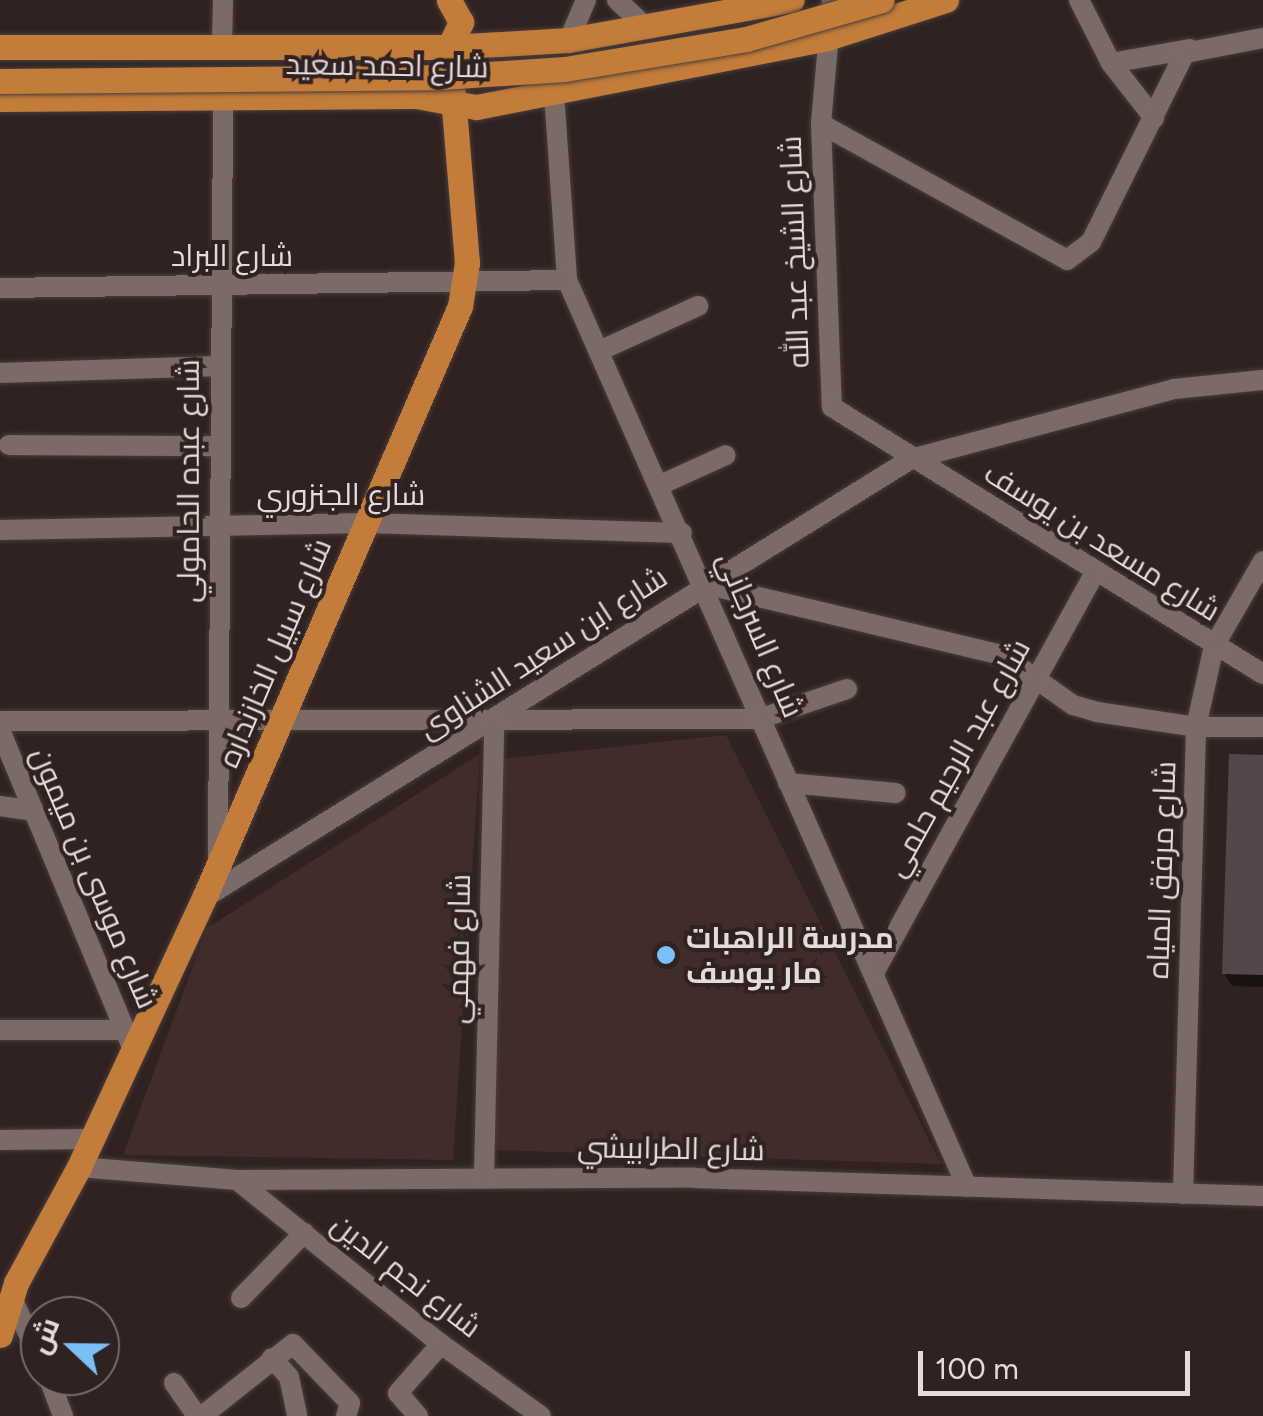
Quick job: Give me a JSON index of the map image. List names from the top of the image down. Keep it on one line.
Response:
{"streets":{"main road":["شارع احمد سعيد","شارع سبيل الخازنداره"],"street":["شارع الشيخ عبد الله","شارع البراد","شارع عبده الحامولي","شارع الجنزوري","شارع مسعد بن يوسف","شارع السرجاني","شارع ابن سعيد الشناوى","شارع عبد الرحيم حلمي","شارع مرفق المياه","شارع موسى بن ميمون","شارع فهمي","شارع الطرابيشي","شارع نجم الدين"]},"crossings":[["شارع احمد سعيد","شارع الشيخ عبد الله"],["شارع احمد سعيد","شارع عبده الحامولي"],["شارع احمد سعيد","شارع السرجاني"],["شارع احمد سعيد","شارع سبيل الخازنداره"],["شارع الشيخ عبد الله","شارع مسعد بن يوسف"],["شارع الشيخ عبد الله","شارع ابن سعيد الشناوى"],["شارع البراد","شارع عبده الحامولي"],["شارع البراد","شارع السرجاني"],["شارع البراد","شارع سبيل الخازنداره"],["شارع عبده الحامولي","شارع الجنزوري"],["شارع عبده الحامولي","شارع سبيل الخازنداره"],["شارع الجنزوري","شارع السرجاني"],["شارع الجنزوري","شارع سبيل الخازنداره"],["شارع مسعد بن يوسف","شارع ابن سعيد الشناوى"],["شارع مسعد بن يوسف","شارع عبد الرحيم حلمي"],["شارع مسعد بن يوسف","شارع مرفق المياه"],["شارع السرجاني","شارع ابن سعيد الشناوى"],["شارع السرجاني","شارع عبد الرحيم حلمي"],["شارع السرجاني","شارع الطرابيشي"],["شارع سبيل الخازنداره","شارع ابن سعيد الشناوى"],["شارع سبيل الخازنداره","شارع موسى بن ميمون"],["شارع سبيل الخازنداره","شارع الطرابيشي"],["شارع ابن سعيد الشناوى","شارع فهمي"],["شارع مرفق المياه","شارع الطرابيشي"],["شارع فهمي","شارع الطرابيشي"],["شارع الطرابيشي","شارع نجم الدين"]],"places":["مدرسة الراهبات مار يوسف"],"scale_bar":"100 m","north":"left"}
